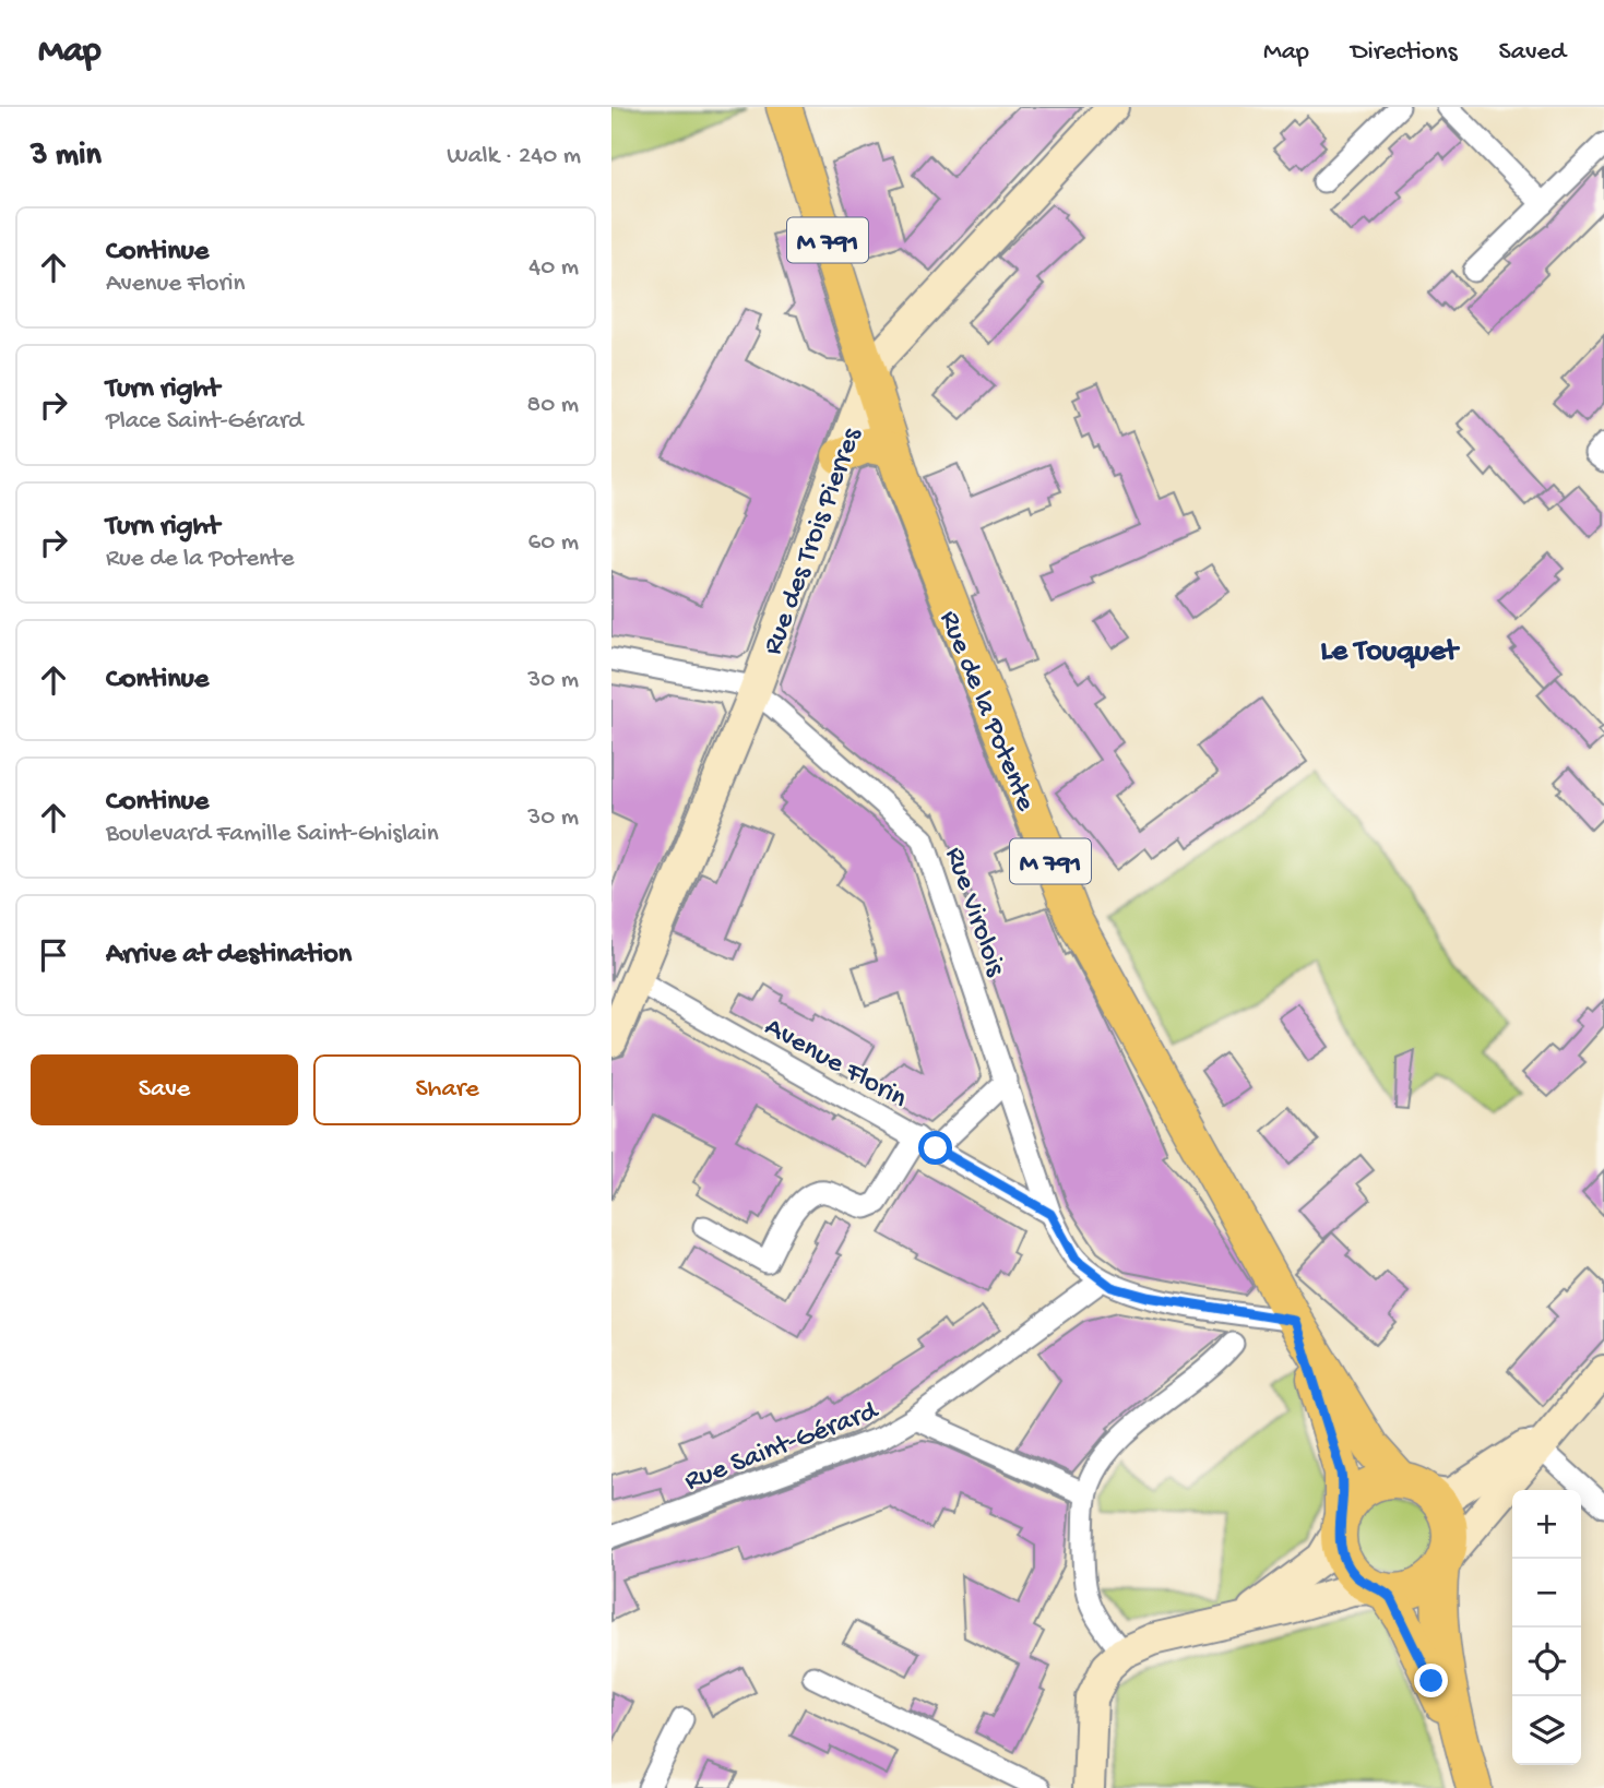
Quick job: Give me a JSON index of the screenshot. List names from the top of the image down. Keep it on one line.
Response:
{"streets":{"main road":["M 791","Rue de la Potente"],"street":["Rue des Trois Pierres","Rue Virolois","Avenue Florin","Rue Saint-Gérard"]},"crossings":[["Rue des Trois Pierres","Rue de la Potente"],["Rue des Trois Pierres","Rue Virolois"],["Rue des Trois Pierres","Avenue Florin"],["Rue Virolois","Avenue Florin"],["Rue Virolois","Rue Saint-Gérard"]],"districts":["Le Touquet"],"page":{"header":"Map","nav":["Map","Directions","Saved"],"heading":["3 min","Walk · 240 m"],"list":[["Continue","Avenue Florin","40 m"],["Turn right","Place Saint-Gérard","80 m"],["Turn right","Rue de la Potente","60 m"],["Continue","30 m"],["Continue","Boulevard Famille Saint-Ghislain","30 m"],"Arrive at destination"],"buttons":["Save","Share"],"map_buttons":["+","−"]}}
